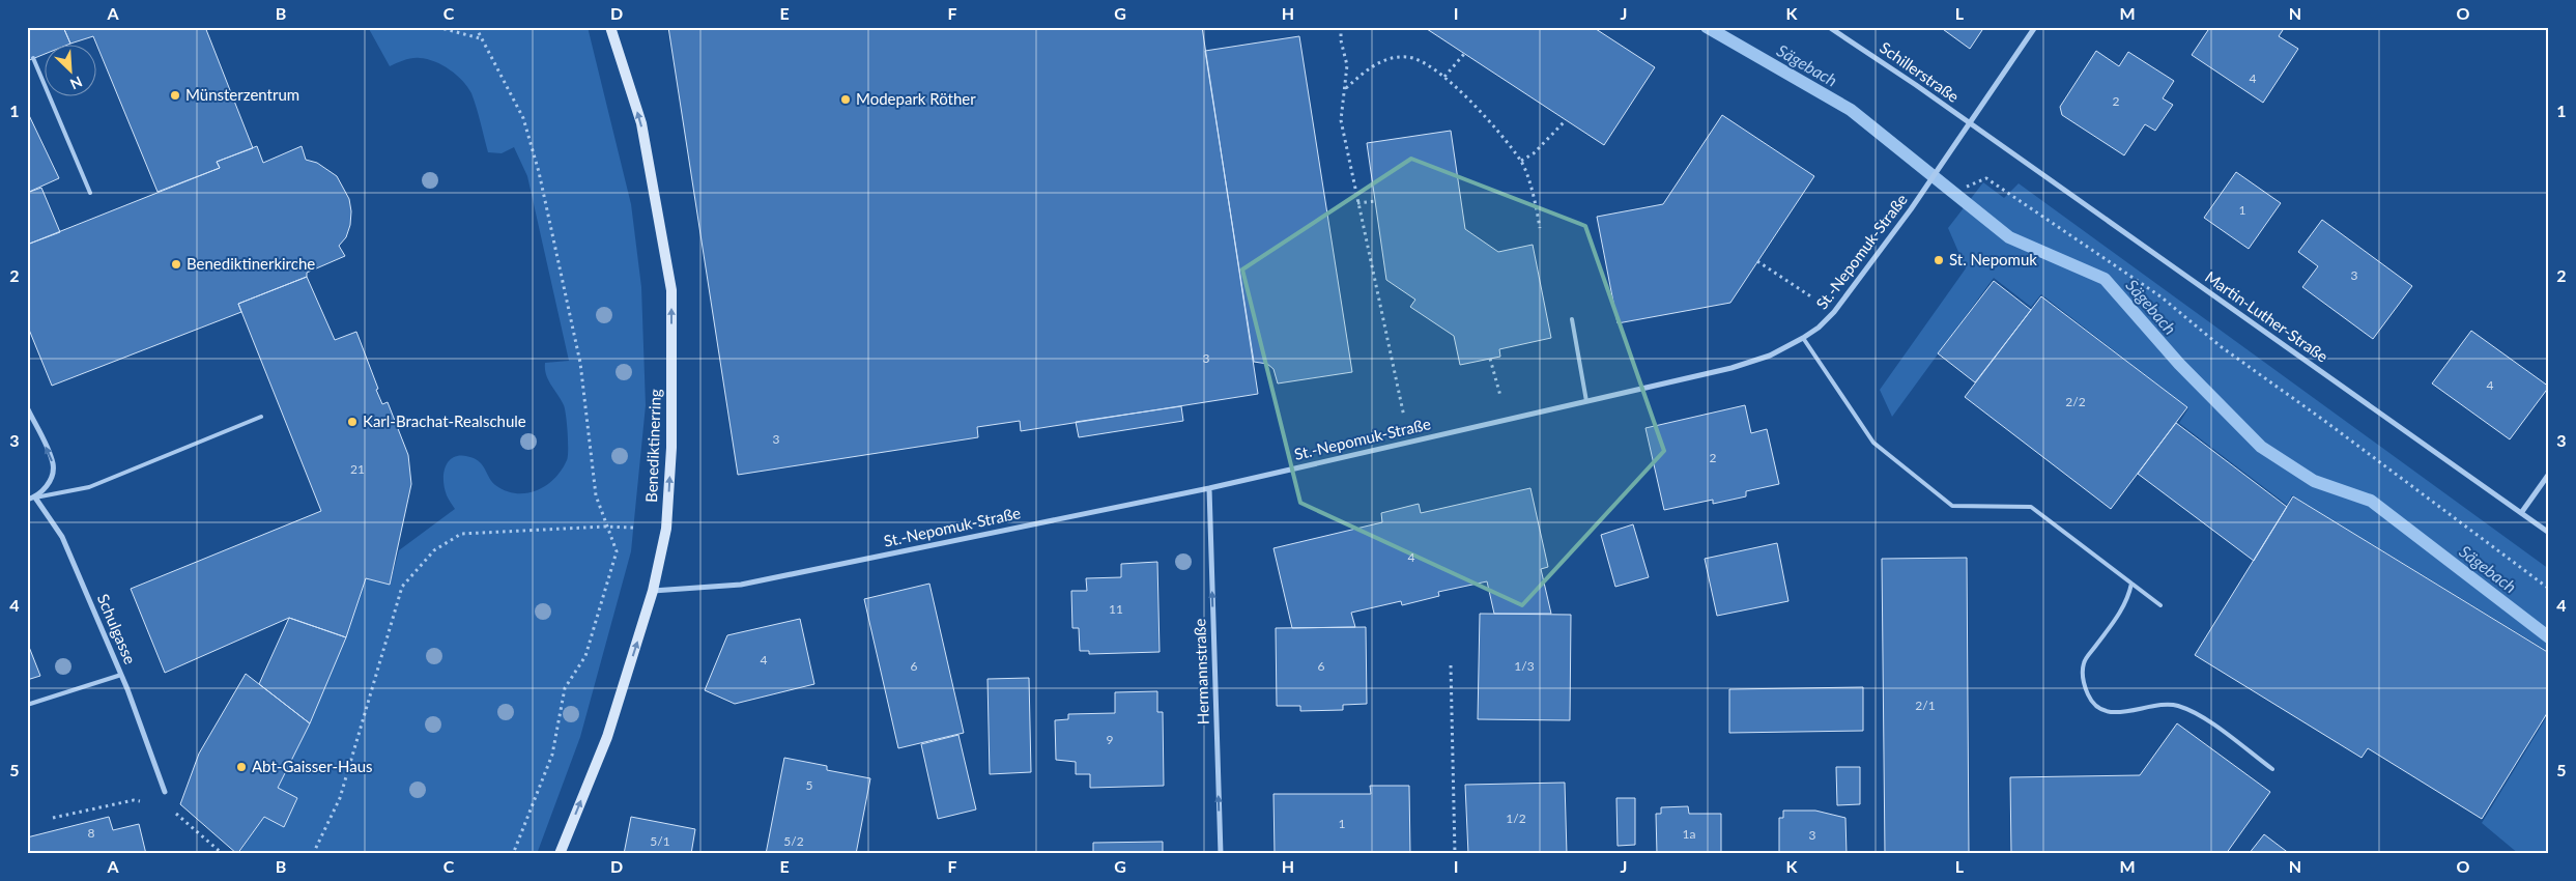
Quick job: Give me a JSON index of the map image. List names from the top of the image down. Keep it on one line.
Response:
{"streets":{"main road":["Benediktinerring"],"street":["Schillerstraße","St.-Nepomuk-Straße","Martin-Luther-Straße","Schulgasse","Hermannstraße"]},"crossings":[["Schillerstraße","St.-Nepomuk-Straße"],["Schillerstraße","Martin-Luther-Straße"],["St.-Nepomuk-Straße","Martin-Luther-Straße"],["St.-Nepomuk-Straße","Benediktinerring"],["St.-Nepomuk-Straße","Hermannstraße"]],"one_way":["Benediktinerring","Hermannstraße"],"water":["Sägebach"],"places":["Münsterzentrum","Modepark Röther","St. Nepomuk","Benediktinerkirche","Karl-Brachat-Realschule","Abt-Gaisser-Haus"],"house_numbers":["4","2","1","3","3","4","2/2","3","2","21","4","11","4","6","6","1/3","2/1","9","5","1/2","1","8","1a","3","5/1","5/2"],"north":"bottom right","grid":{"columns":["A","B","C","D","E","F","G","H","I","J","K","L","M","N","O"],"rows":["1","2","3","4","5"]}}
